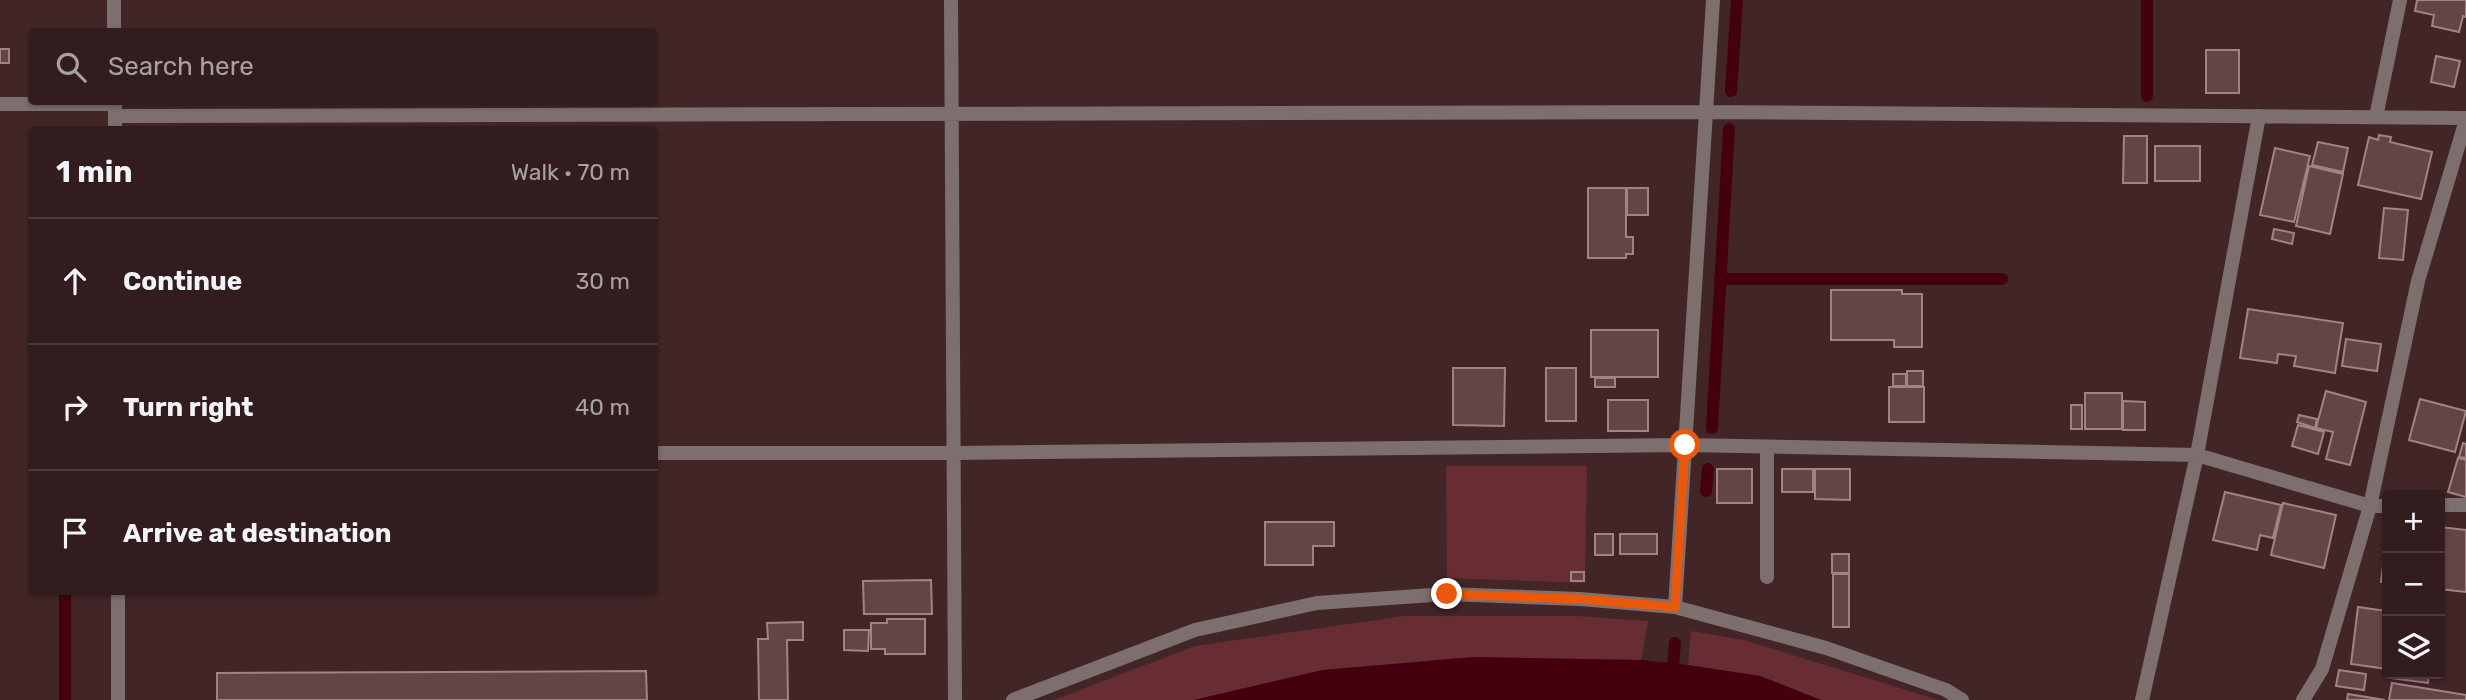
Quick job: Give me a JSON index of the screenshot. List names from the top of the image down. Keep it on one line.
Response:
{"page":{"search":"Search here","heading":["1 min","Walk · 70 m"],"list":[["Continue","30 m"],["Turn right","40 m"],"Arrive at destination"],"map_buttons":["+","−"]}}
